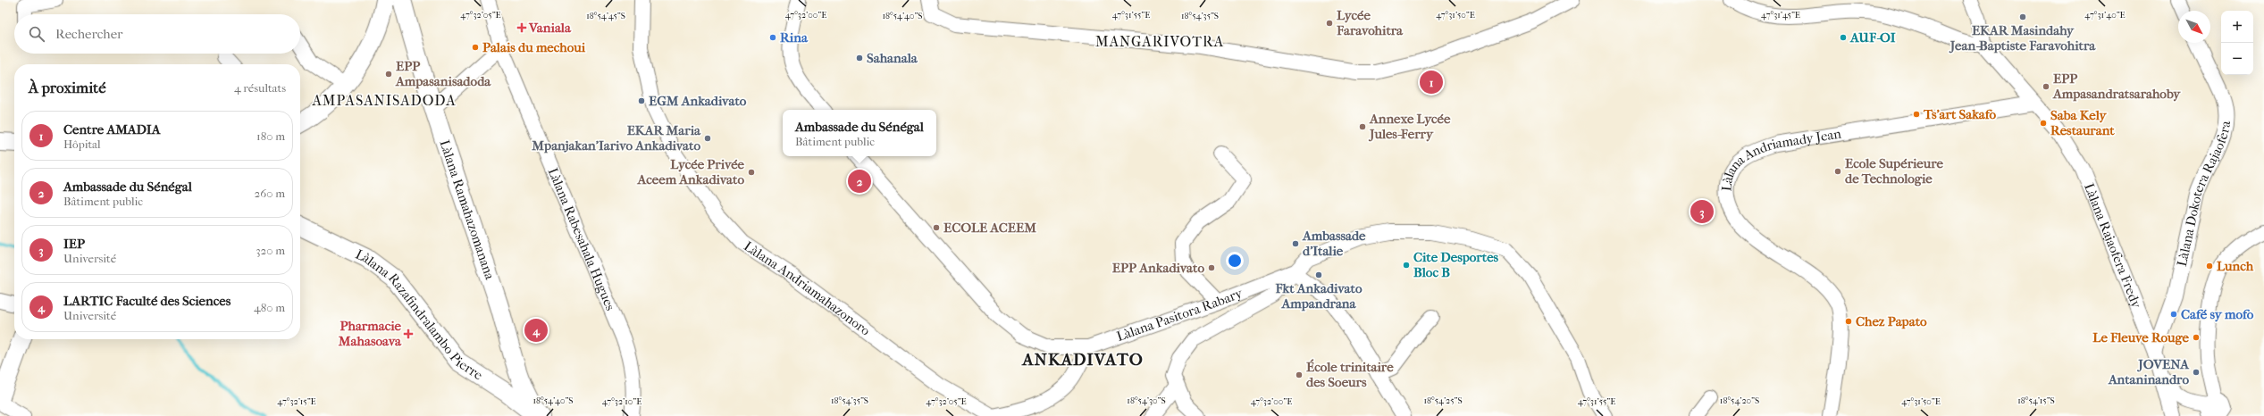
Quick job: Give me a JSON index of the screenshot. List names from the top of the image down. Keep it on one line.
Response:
{"streets":{"main road":["Làlana Ramahazomanana","Làlana Razafindralambo Pierre"],"street":["Làlana Andriamady Jean","Làlana Dokotera Rajaofera","Làlana Rabesahala Hugues","Làlana Rajaofera Fredy","Làlana Andriamahazonoro","Làlana Pasitora Rabary"]},"crossings":[["Làlana Andriamady Jean","Làlana Rajaofera Fredy"],["Làlana Dokotera Rajaofera","Làlana Rajaofera Fredy"],["Làlana Andriamahazonoro","Làlana Pasitora Rabary"]],"districts":["MANGARIVOTRA","AMPASANISADODA","ANKADIVATO"],"places":{"other":["EKAR Masindahy Jean-Baptiste Faravohitra","Lycée Faravohitra","Rina","AUF-OI","Palais du mechoui","Sahanala","EPP Ampasanisadoda","EPP Ampasandratsarahoby","EGM Ankadivato","Ts'art Sakafo","Saba Kely Restaurant","Annexe Lycée Jules-Ferry","EKAR Maria Mpanjakan'Iarivo Ankadivato","Ecole Supérieure de Technologie","Lycée Privée Aceem Ankadivato","ECOLE ACEEM","Ambassade d'Italie","Cite Desportes Bloc B","Lunch","EPP Ankadivato","Fkt Ankadivato Ampandrana","Café sy mofo","Chez Papato","Le Fleuve Rouge","JOVENA Antaninandro","École trinitaire des Soeurs"],"health":["Vaniala","Pharmacie Mahasoava"]},"north":"bottom right","page":{"map_buttons":["+","−"],"search":"Rechercher","heading":["À proximité","4 résultats"],"pins":["1","2","3","4"],"popup":["Ambassade du Sénégal","Bâtiment public"],"list":[{"mark":"1","name":"Centre AMADIA","note":"Hôpital","value":"180 m"},{"mark":"2","name":"Ambassade du Sénégal","note":"Bâtiment public","value":"260 m"},{"mark":"3","name":"IEP","note":"Université","value":"320 m"},{"mark":"4","name":"LARTIC Faculté des Sciences","note":"Université","value":"480 m"}]},"coordinates":["47°32'05\"E","47°32'00\"E","47°31'55\"E","47°31'50\"E","47°31'45\"E","47°31'40\"E","18°54'45\"S","18°54'40\"S","18°54'35\"S","18°54'30\"S","18°54'25\"S","18°54'20\"S","18°54'15\"S","47°32'15\"E","47°32'10\"E"]}
